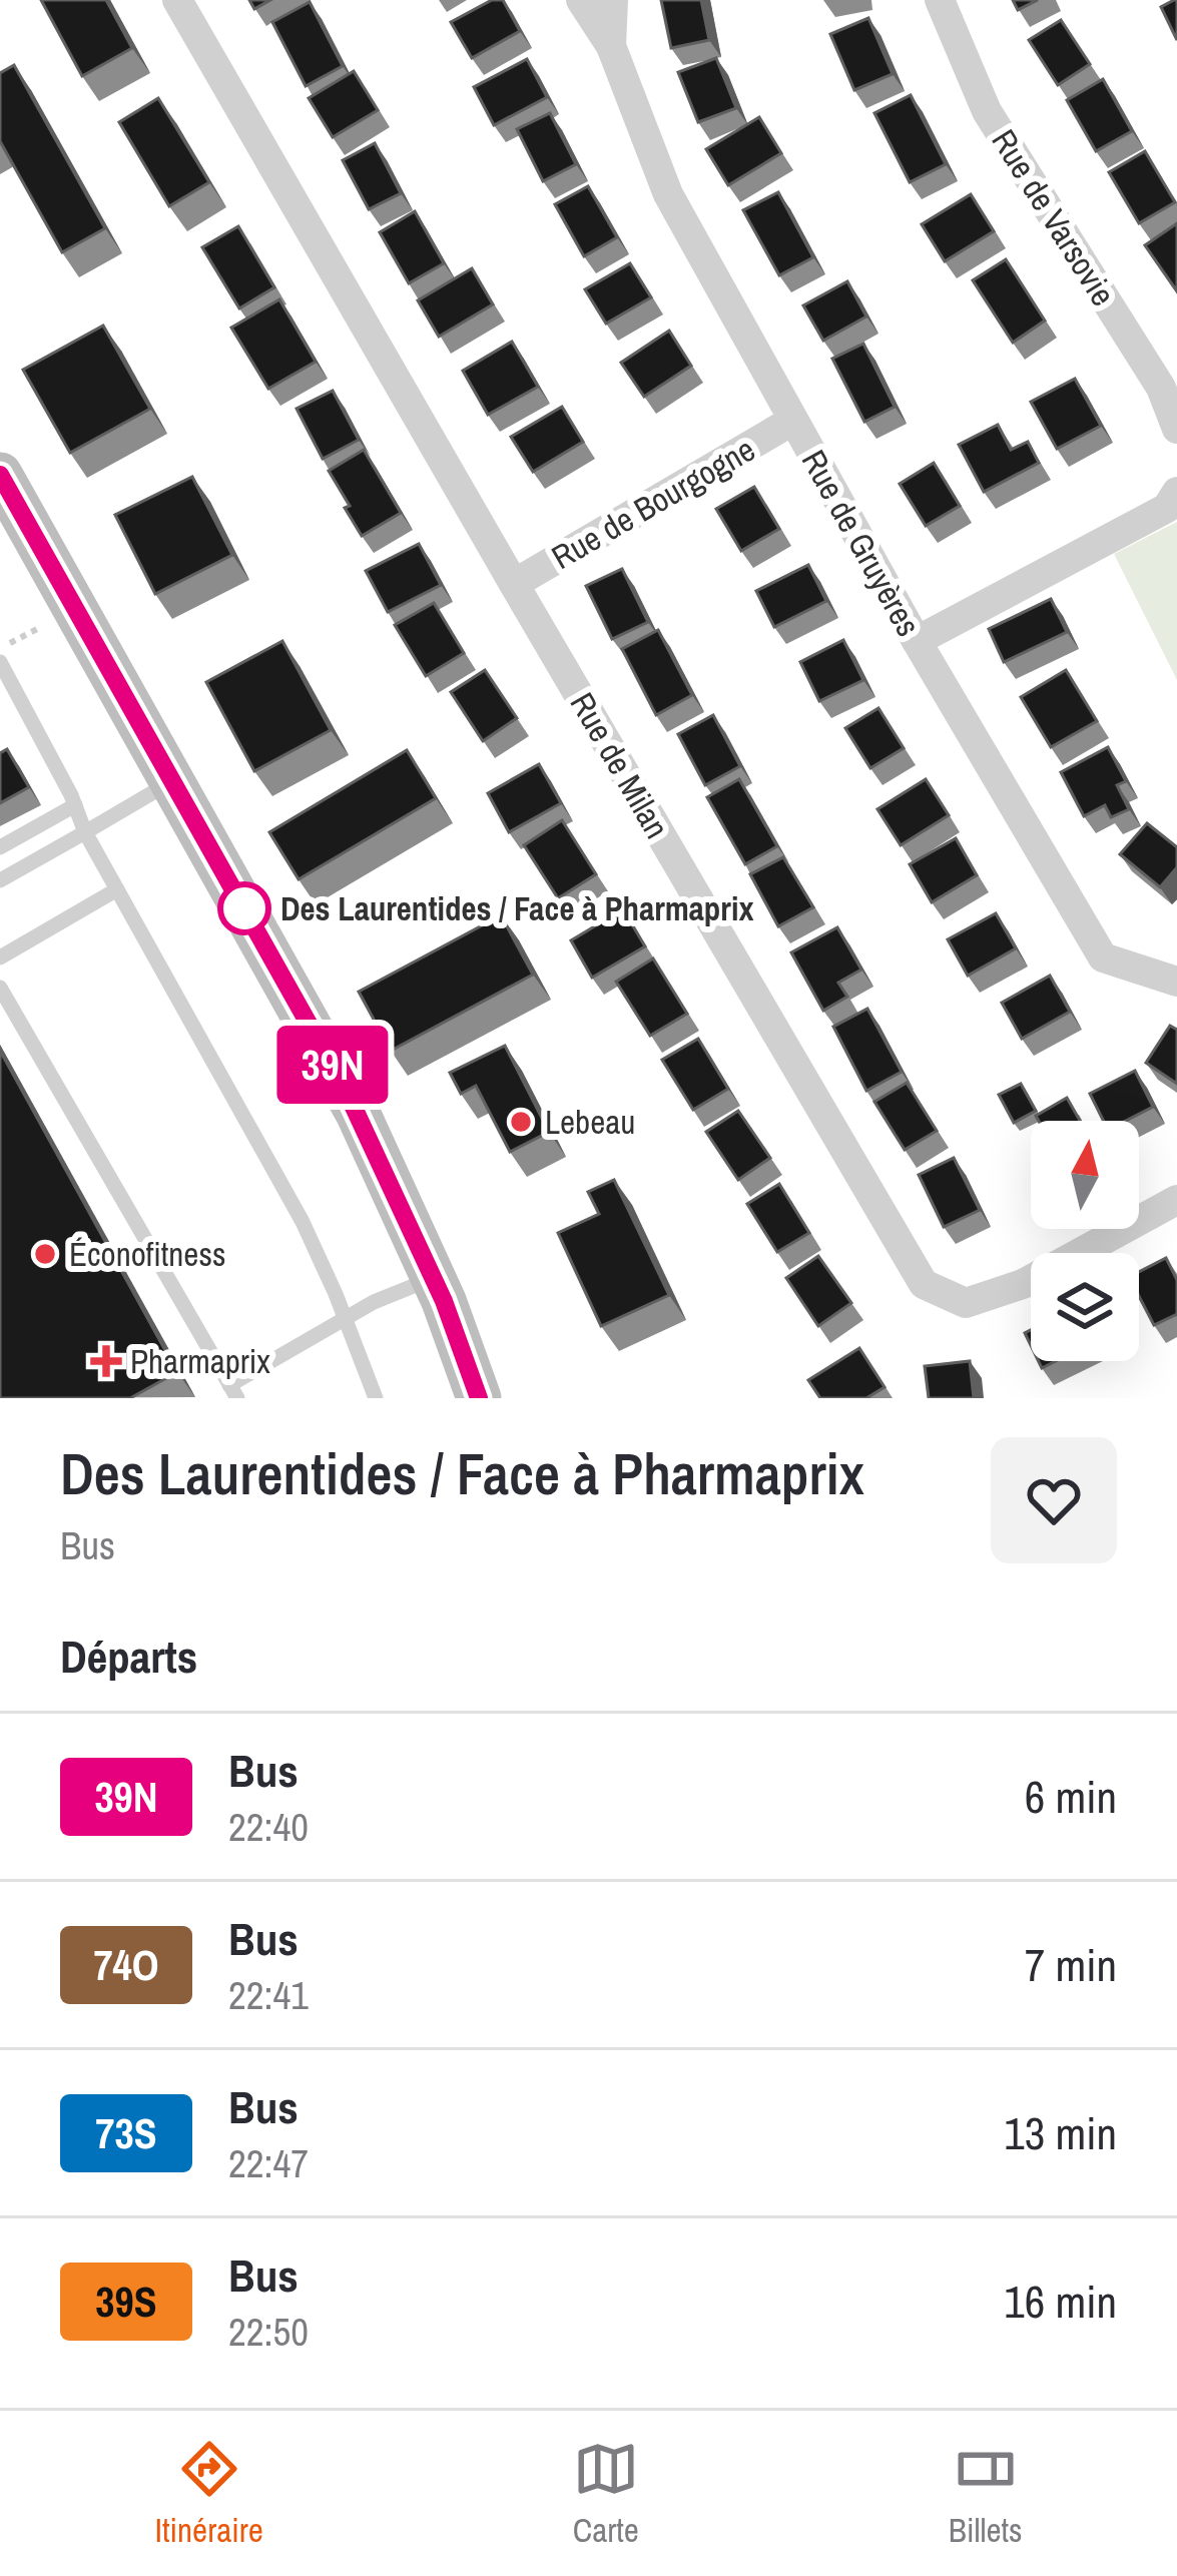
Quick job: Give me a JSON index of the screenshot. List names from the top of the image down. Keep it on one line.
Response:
{"streets":{"street":["Rue de Varsovie","Rue de Bourgogne","Rue de Gruyères","Rue de Milan"]},"crossings":[["Rue de Bourgogne","Rue de Gruyères"],["Rue de Bourgogne","Rue de Milan"]],"places":{"other":["Des Laurentides / Face à Pharmaprix","Lebeau","Éconofitness"],"health":["Pharmaprix"]},"lines":["bus line 39N"],"north":"top","page":{"on_map":"39N","heading":[["Des Laurentides / Face à Pharmaprix","Bus"],"Départs"],"list":[{"mark":"39N","name":"Bus","note":"22:40","value":"6 min"},{"mark":"74O","name":"Bus","note":"22:41","value":"7 min"},{"mark":"73S","name":"Bus","note":"22:47","value":"13 min"},{"mark":"39S","name":"Bus","note":"22:50","value":"16 min"}],"tabs":["Itinéraire","Carte","Billets"]}}
